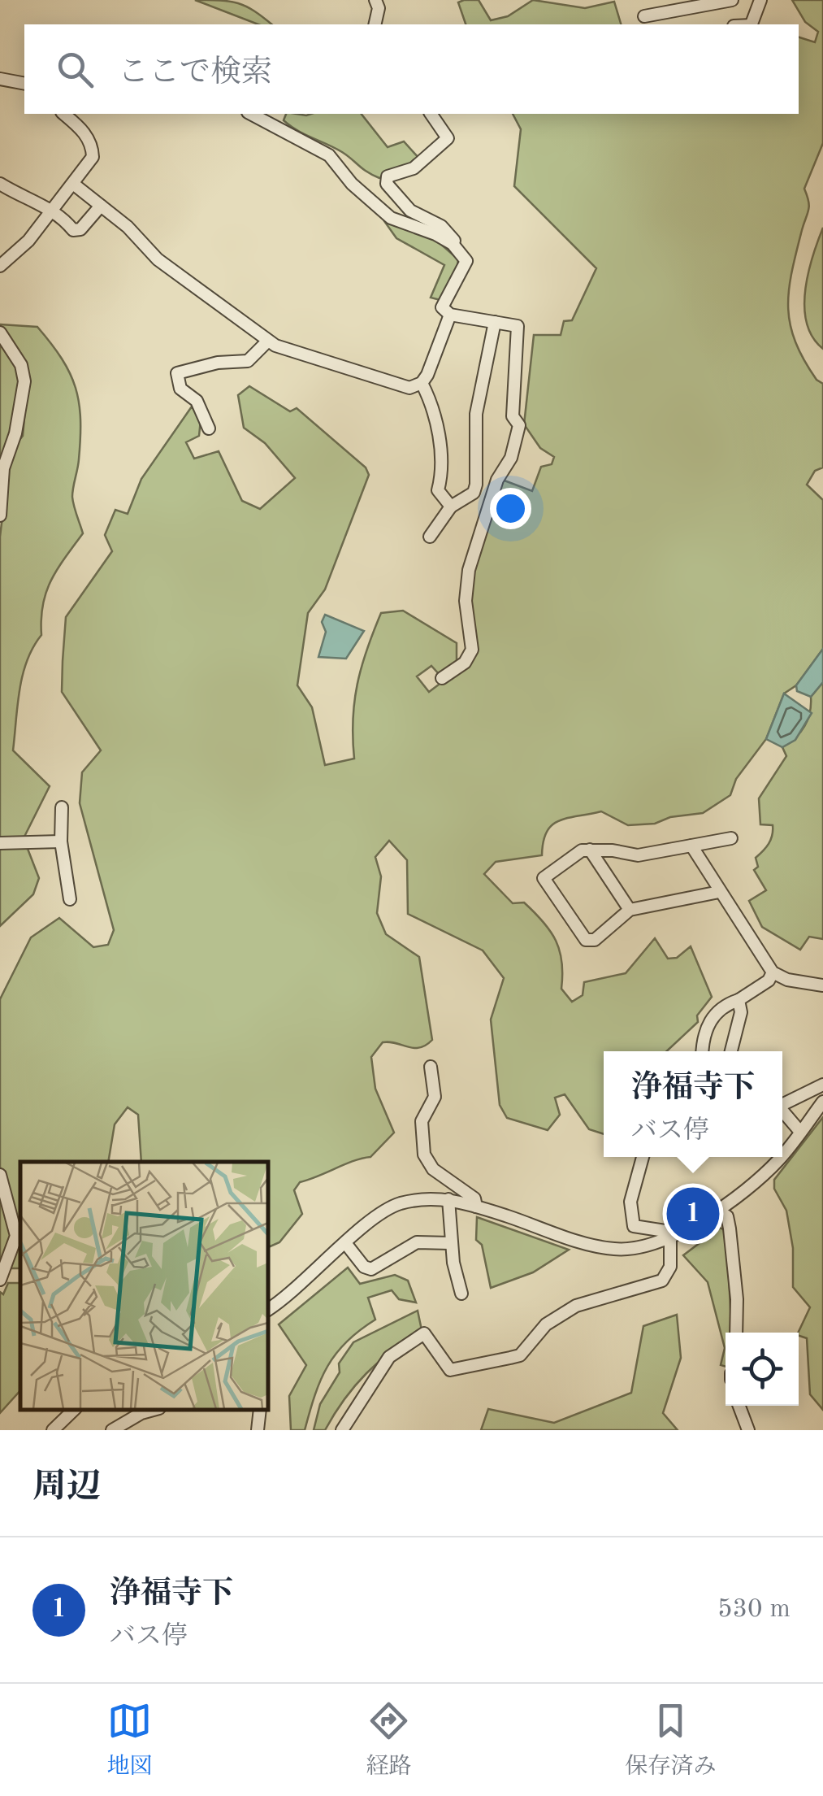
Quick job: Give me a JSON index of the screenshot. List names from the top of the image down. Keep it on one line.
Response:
{"page":{"search":"ここで検索","popup":["浄福寺下","バス停"],"pins":"1","heading":"周辺","list":[{"mark":"1","name":"浄福寺下","note":"バス停","value":"530 m"}],"nav":["地図","経路","保存済み"]}}
